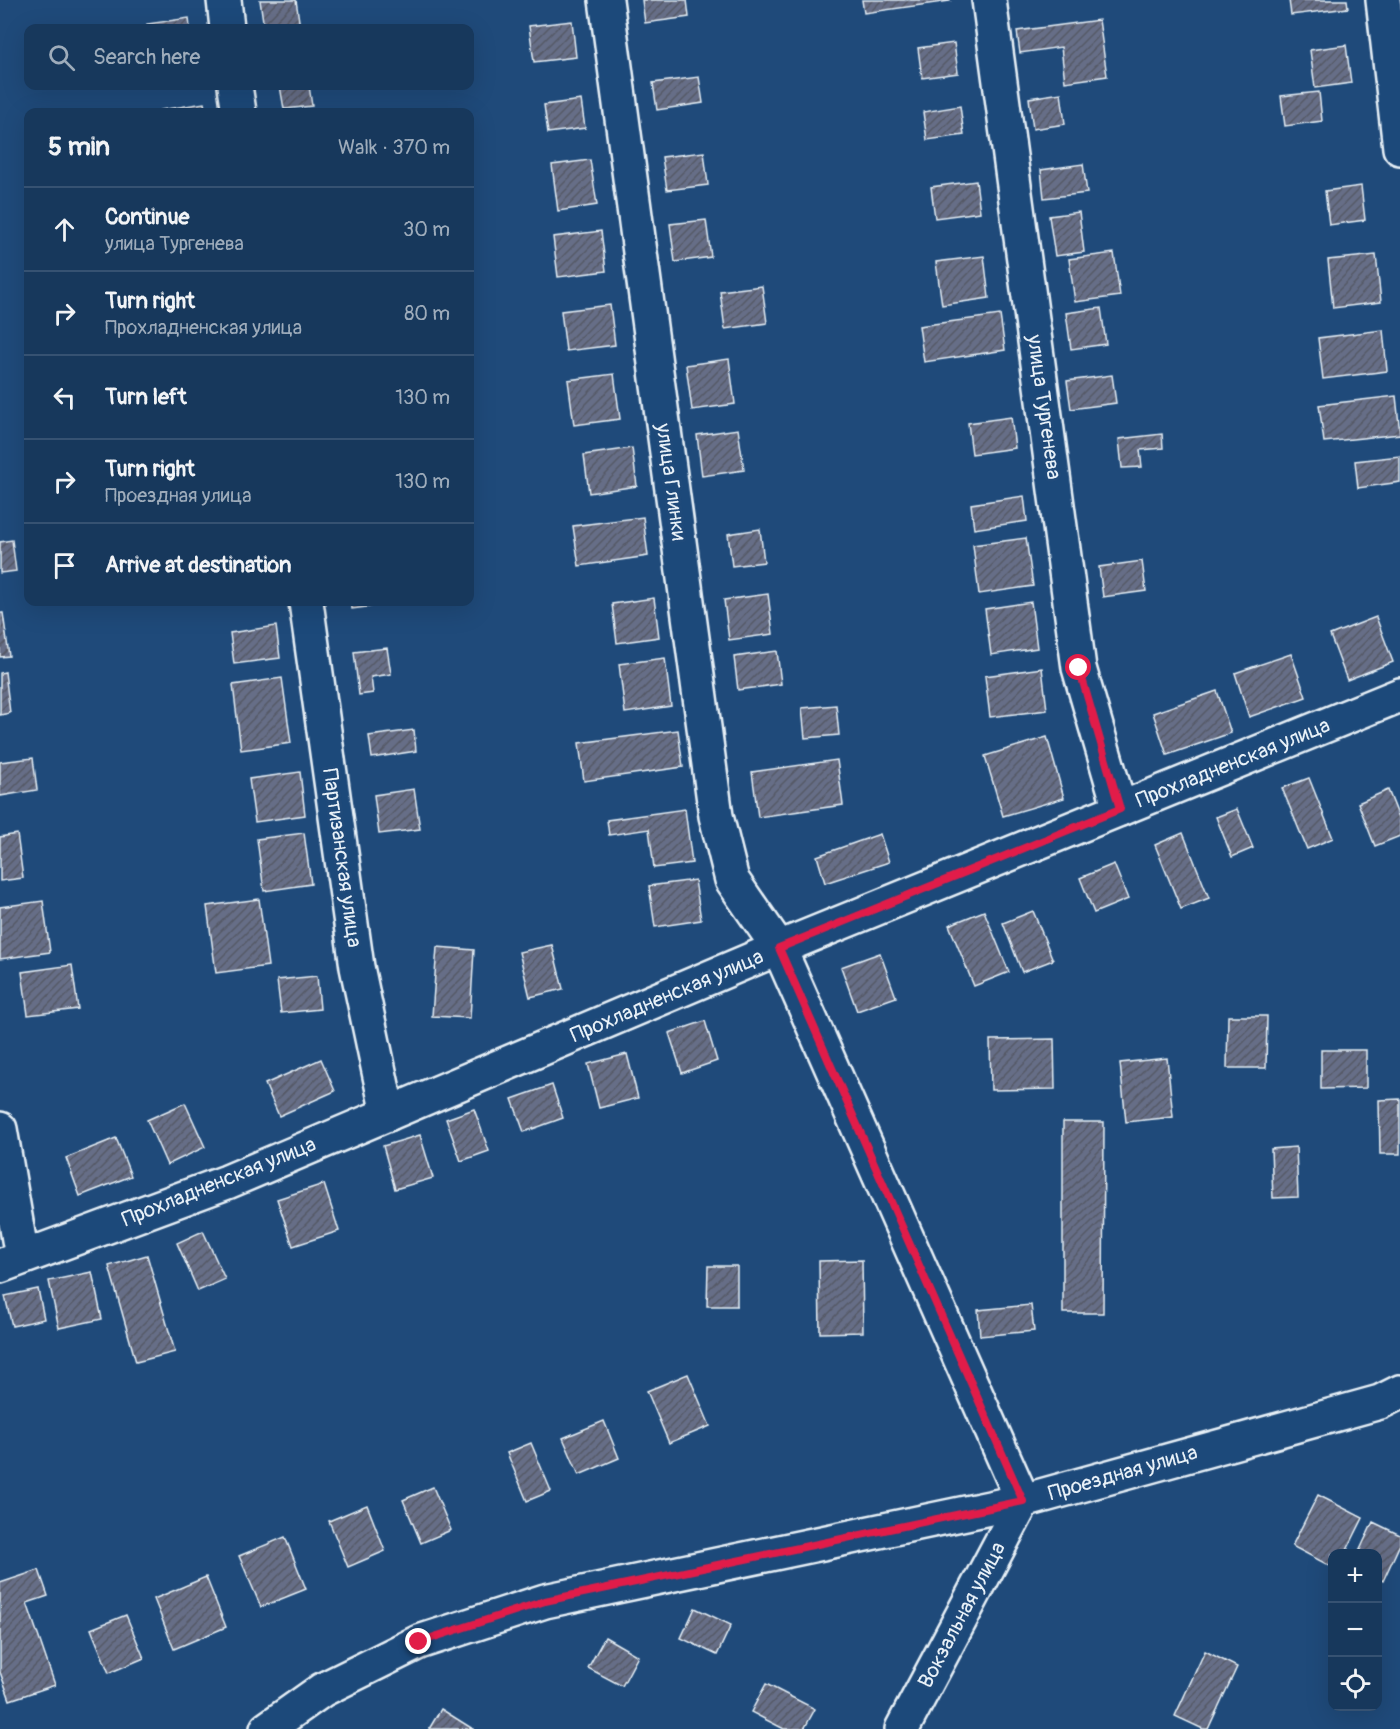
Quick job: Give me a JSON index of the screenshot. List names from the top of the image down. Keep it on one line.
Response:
{"streets":{"street":["улица Тургенева","улица Глинки","Прохладненская улица","Партизанская улица","Проездная улица","Вокзальная улица"]},"crossings":[["улица Тургенева","Прохладненская улица"],["улица Глинки","Прохладненская улица"],["улица Глинки","Проездная улица"],["улица Глинки","Вокзальная улица"],["Прохладненская улица","Партизанская улица"],["Проездная улица","Вокзальная улица"]],"page":{"search":"Search here","heading":["5 min","Walk · 370 m"],"list":[["Continue","улица Тургенева","30 m"],["Turn right","Прохладненская улица","80 m"],["Turn left","130 m"],["Turn right","Проездная улица","130 m"],"Arrive at destination"],"map_buttons":["+","−"]}}
